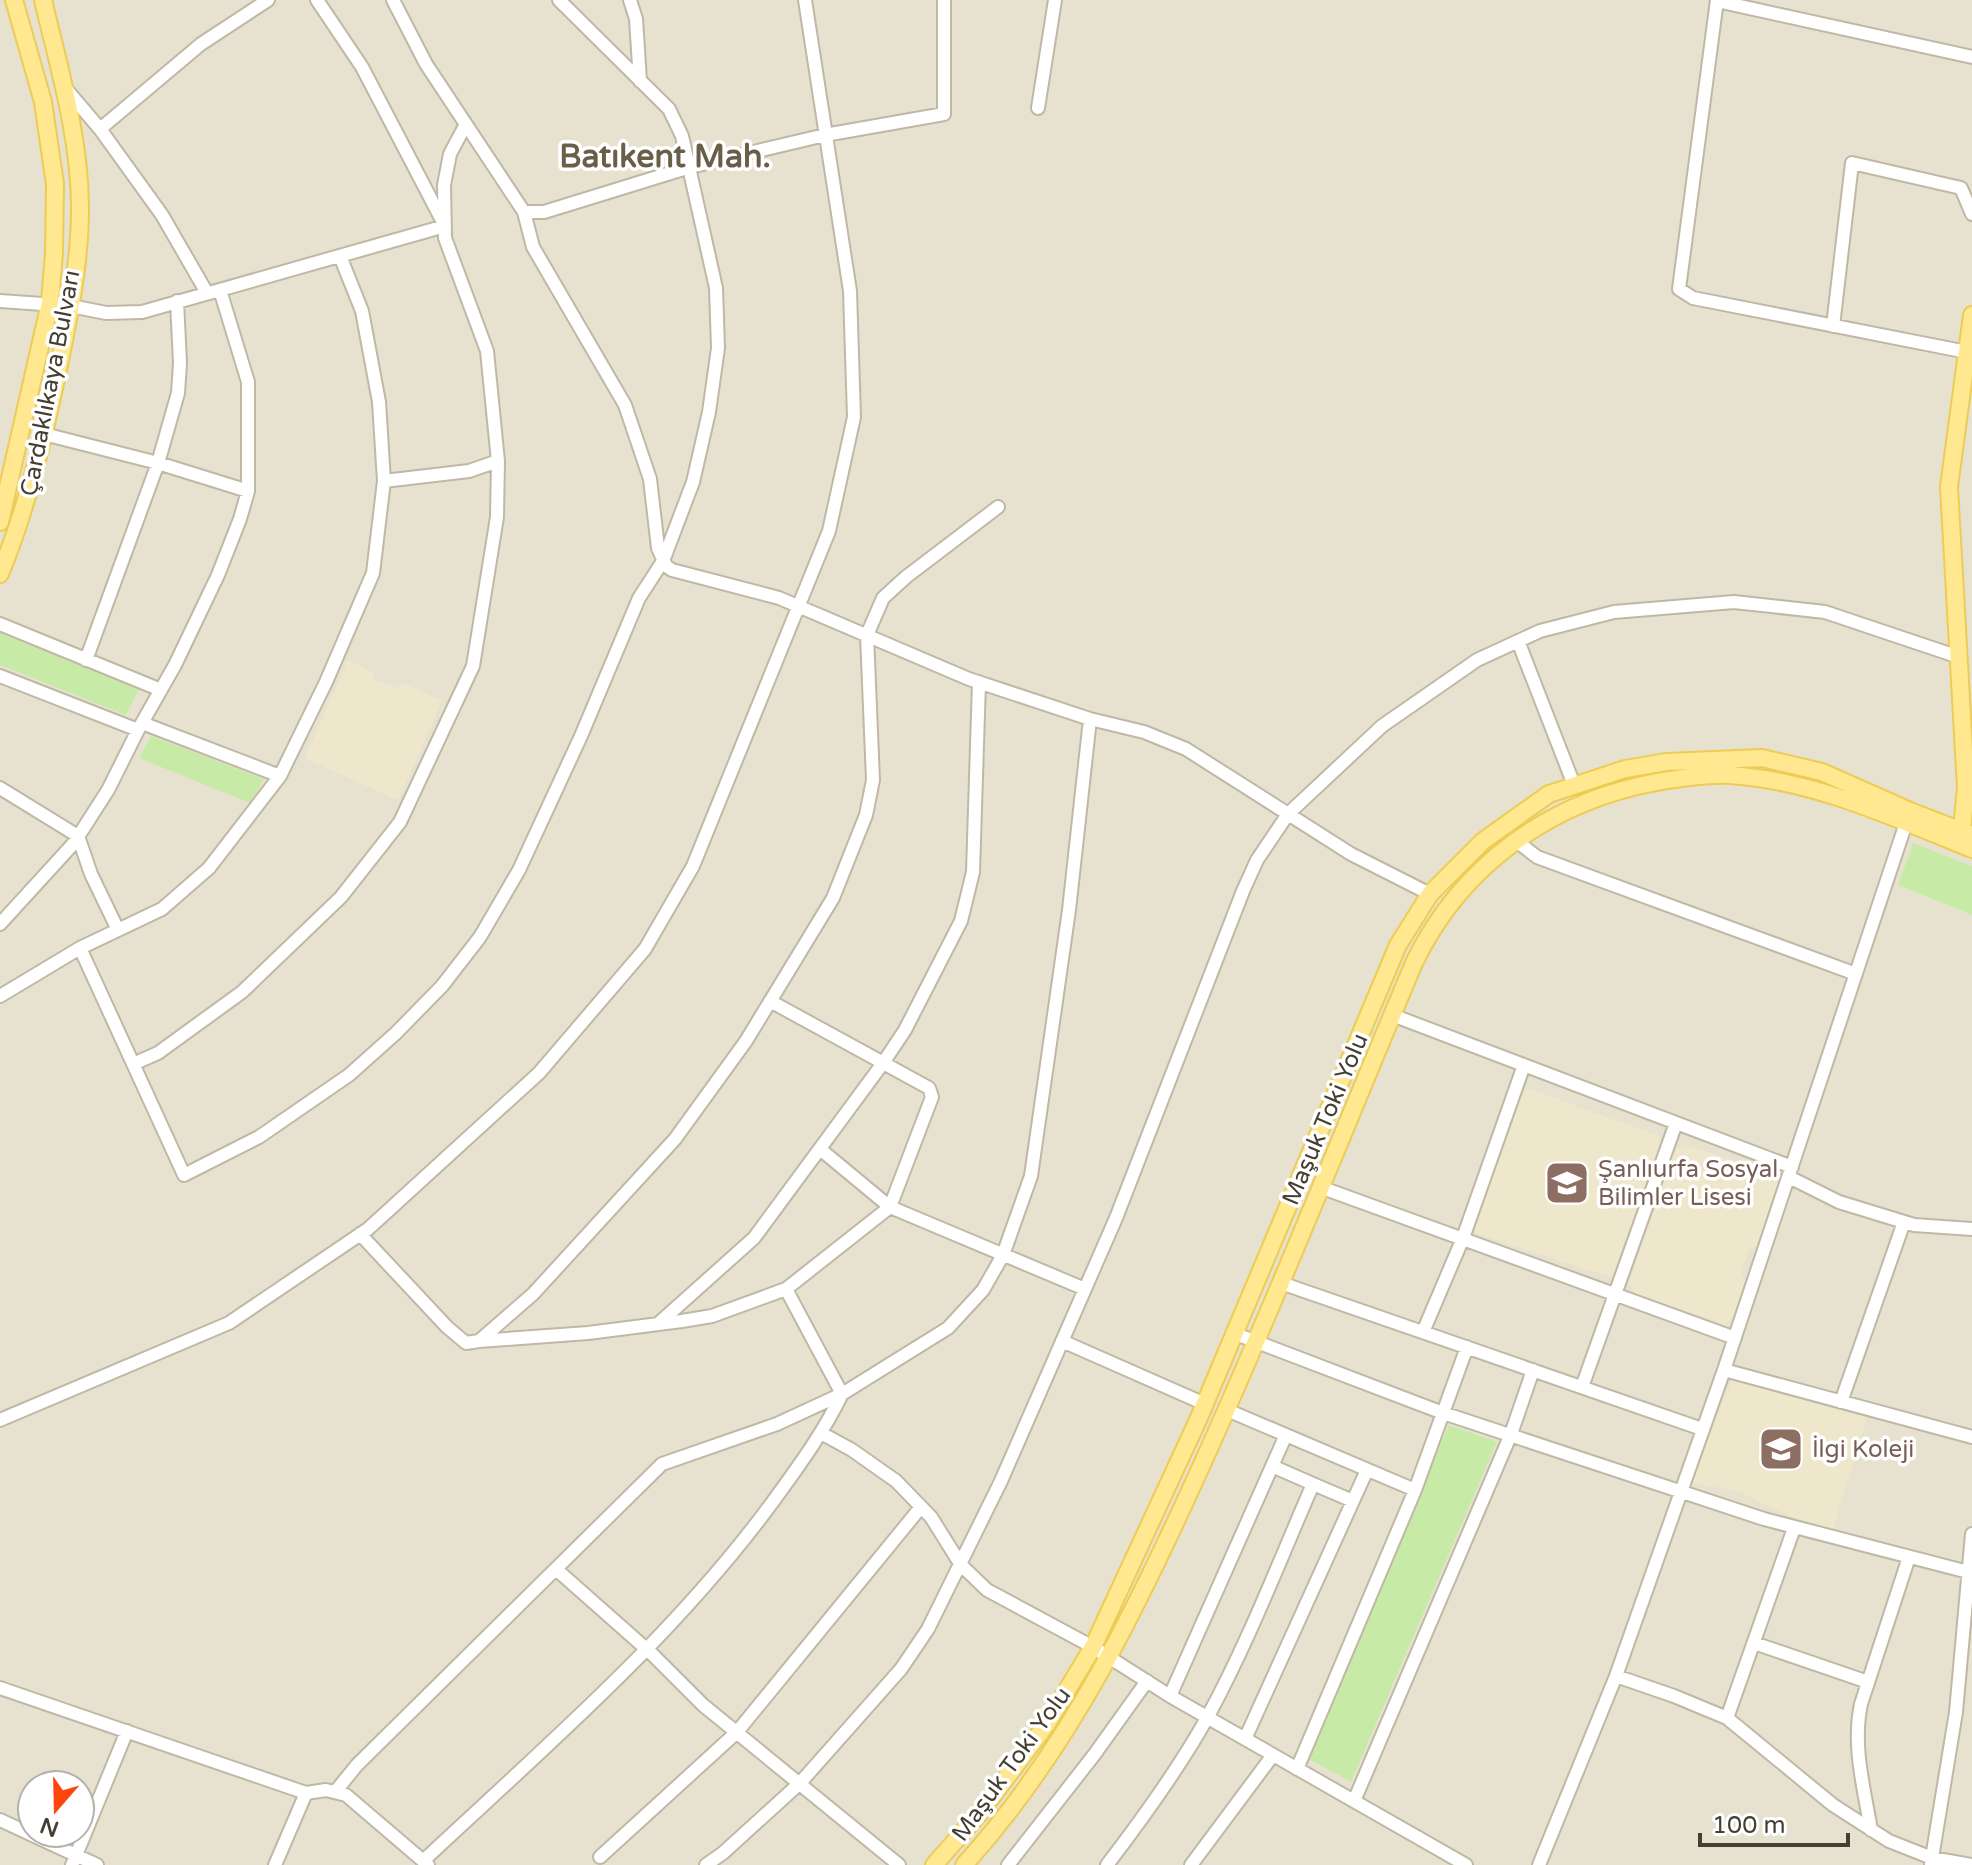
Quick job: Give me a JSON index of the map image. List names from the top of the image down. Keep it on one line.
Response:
{"streets":{"main road":["Çardaklıkaya Bulvarı","Maşuk Toki Yolu"]},"districts":["Batıkent Mah."],"places":{"school or university":["Şanlıurfa Sosyal Bilimler Lisesi","İlgi Koleji"]},"scale_bar":"100 m","north":"bottom"}
